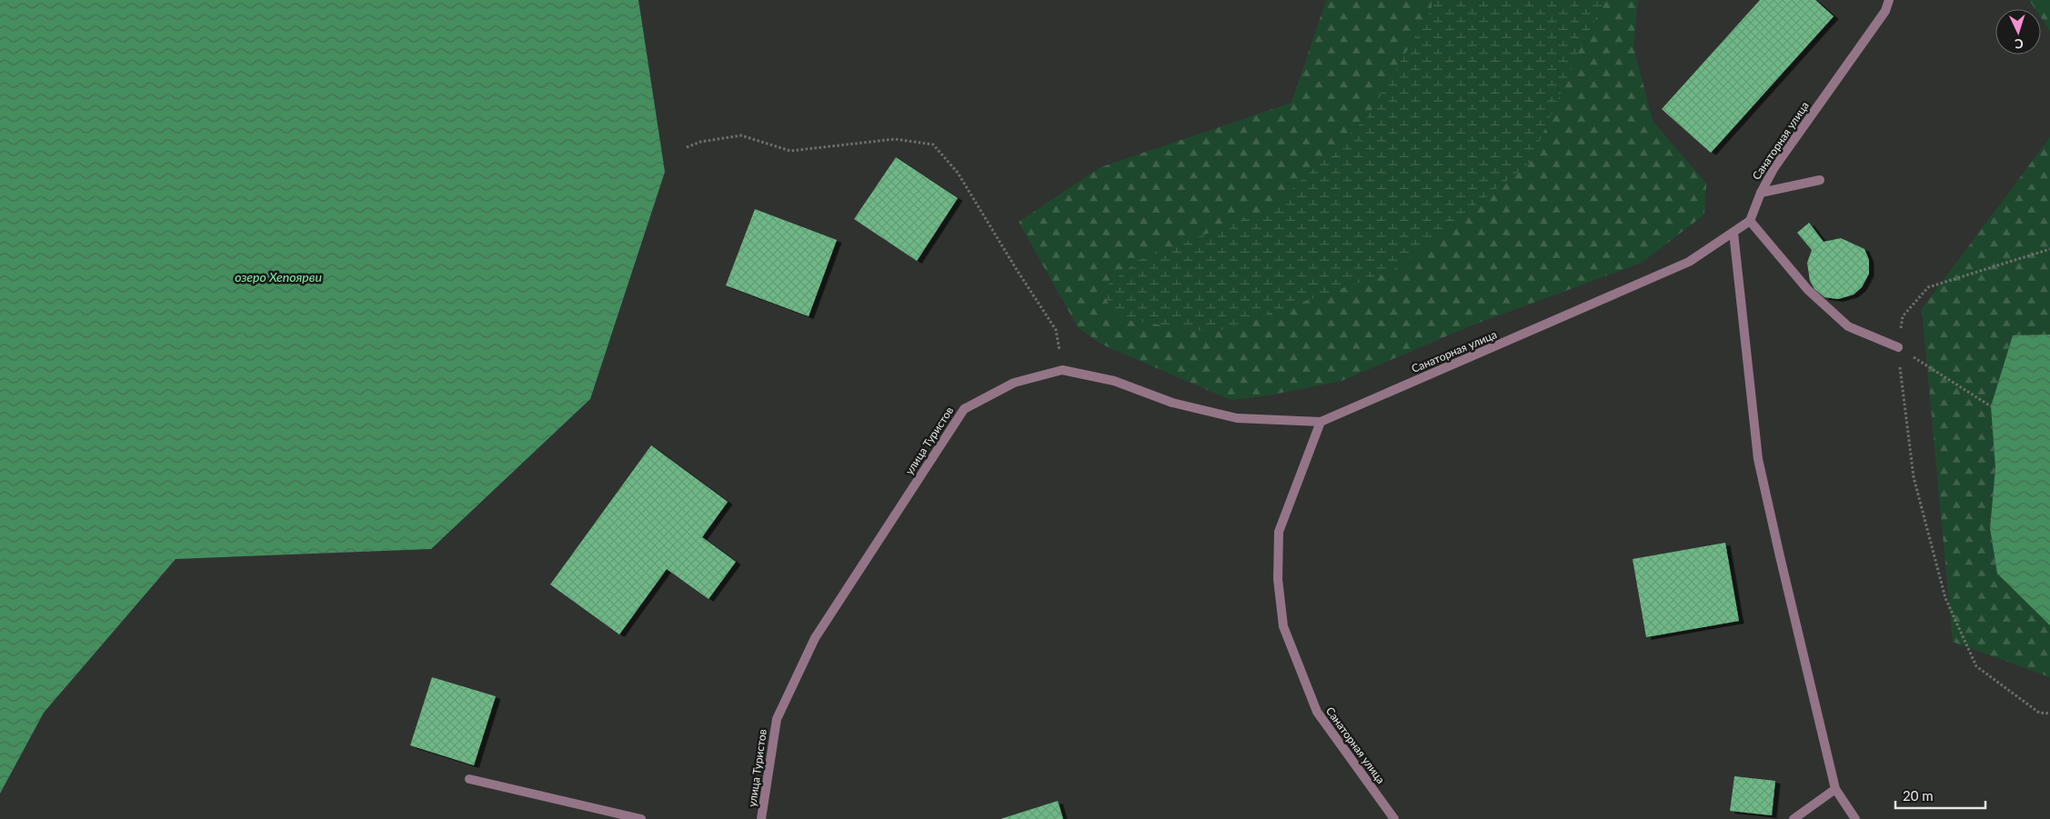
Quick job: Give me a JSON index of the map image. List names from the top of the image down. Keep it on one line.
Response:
{"streets":{"street":["Санаторная улица","улица Туристов"]},"crossings":[["Санаторная улица","улица Туристов"]],"water":["озеро Хепоярви"],"scale_bar":"20 m","north":"bottom"}
